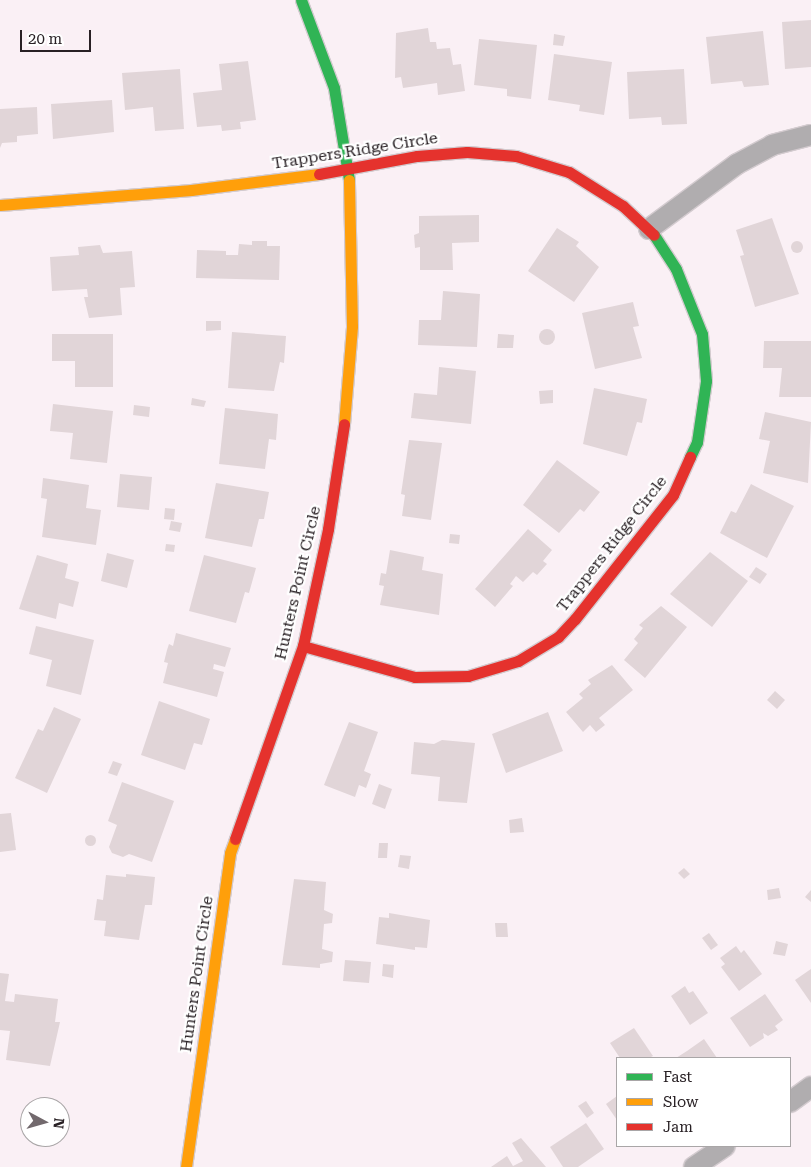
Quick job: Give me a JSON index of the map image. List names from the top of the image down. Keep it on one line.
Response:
{"streets":{"street":["Trappers Ridge Circle","Hunters Point Circle"]},"crossings":[["Trappers Ridge Circle","Hunters Point Circle"]],"legend":["Fast","Slow","Jam"],"scale_bar":"20 m","north":"right"}
